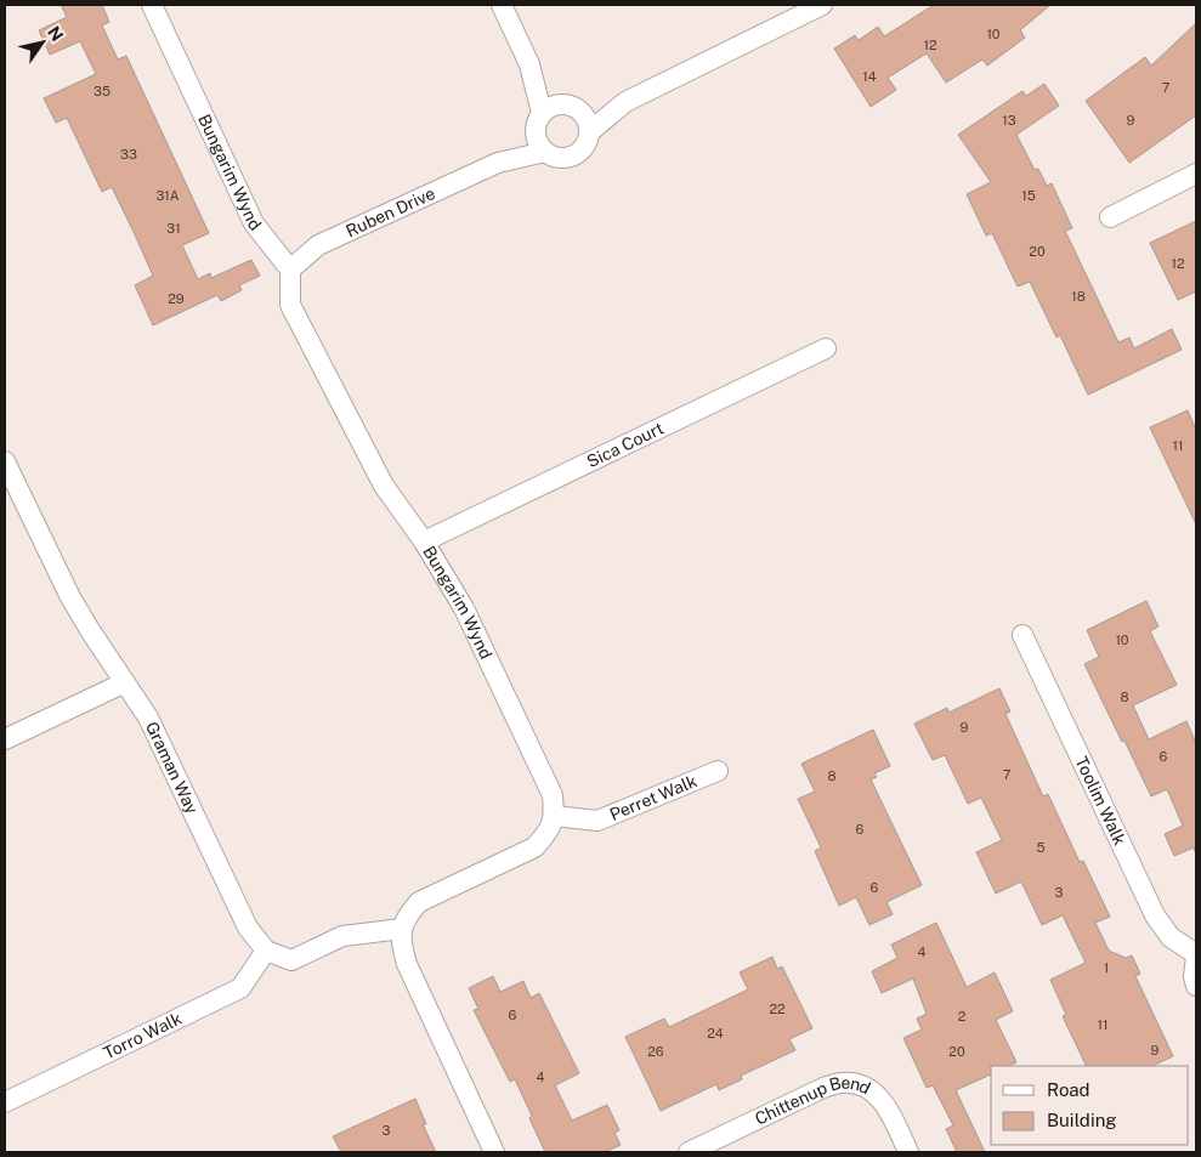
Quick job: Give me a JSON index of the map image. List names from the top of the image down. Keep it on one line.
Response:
{"streets":{"street":["Bungarim Wynd","Ruben Drive","Sica Court","Graman Way","Perret Walk","Toolim Walk","Torro Walk","Chittenup Bend"]},"crossings":[["Bungarim Wynd","Ruben Drive"],["Bungarim Wynd","Sica Court"],["Bungarim Wynd","Perret Walk"],["Graman Way","Torro Walk"]],"house_numbers":["10","12","14","7","35","13","9","33","31A","15","31","20","12","18","29","11","10","8","9","6","7","8","6","5","6","3","4","1","22","6","2","11","24","9","26","20","4","3"],"legend":["Road","Building"],"north":"top right"}
